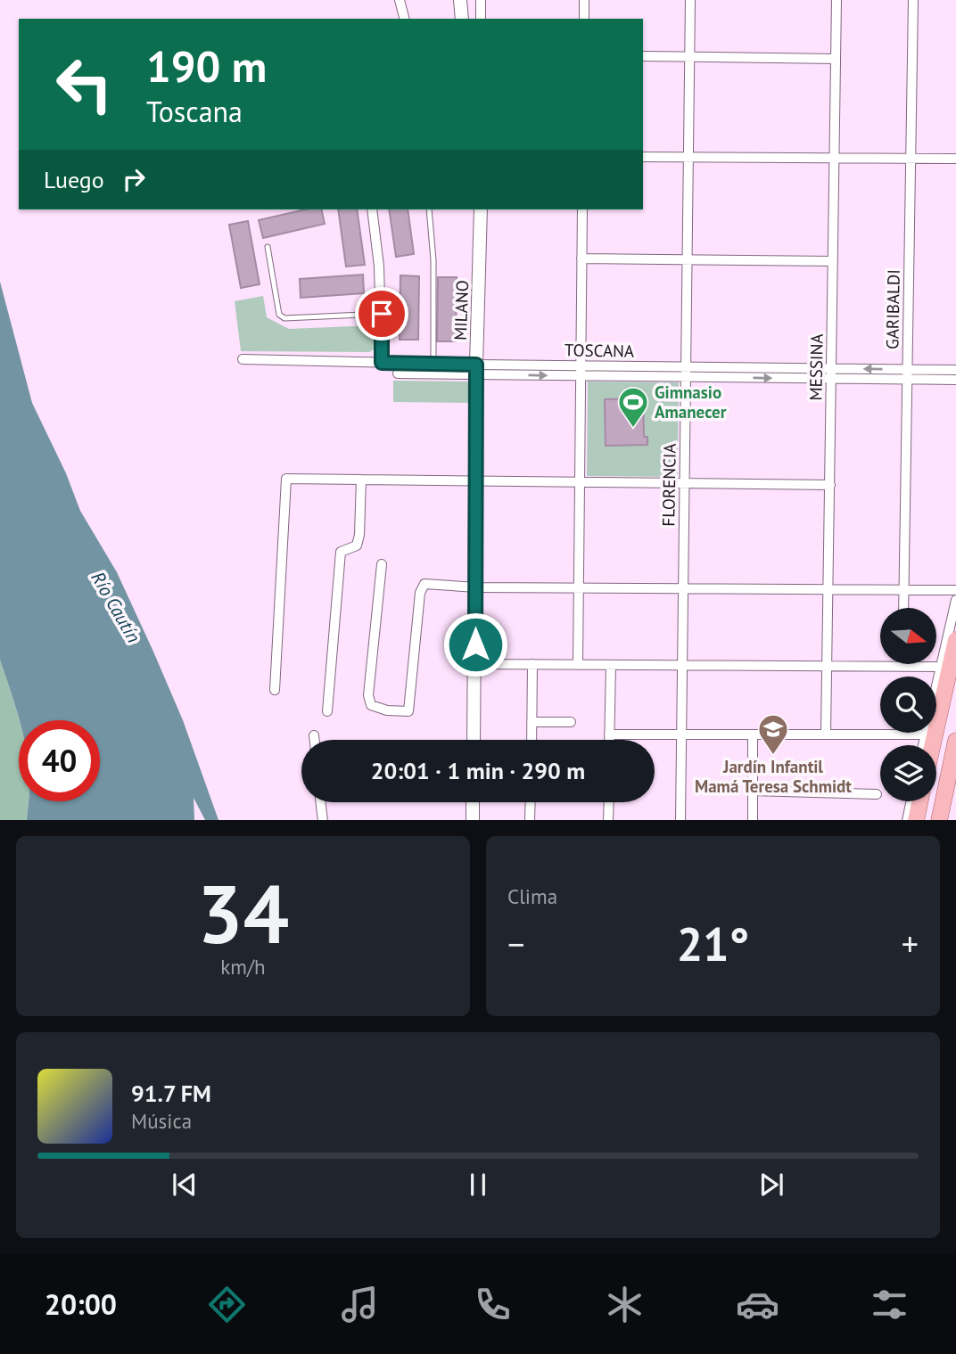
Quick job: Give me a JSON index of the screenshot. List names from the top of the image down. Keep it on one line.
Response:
{"streets":{"street":["GARIBALDI","MILANO","TOSCANA","MESSINA","FLORENCIA"]},"crossings":[["GARIBALDI","TOSCANA"],["MILANO","TOSCANA"],["TOSCANA","MESSINA"],["TOSCANA","FLORENCIA"]],"water":["Río Cautín"],"places":{"sports":["Gimnasio Amanecer"],"school or university":["Jardín Infantil Mamá Teresa Schmidt"]},"north":"right","page":{"turn":["190 m","Toscana"],"then":"Luego","limit":"40","trip":"20:01 · 1 min · 290 m","tile":[["34","km/h"],"Clima"],"heat":["−","21°","+"],"song":["91.7 FM","Música"],"tabs":"20:00"}}
